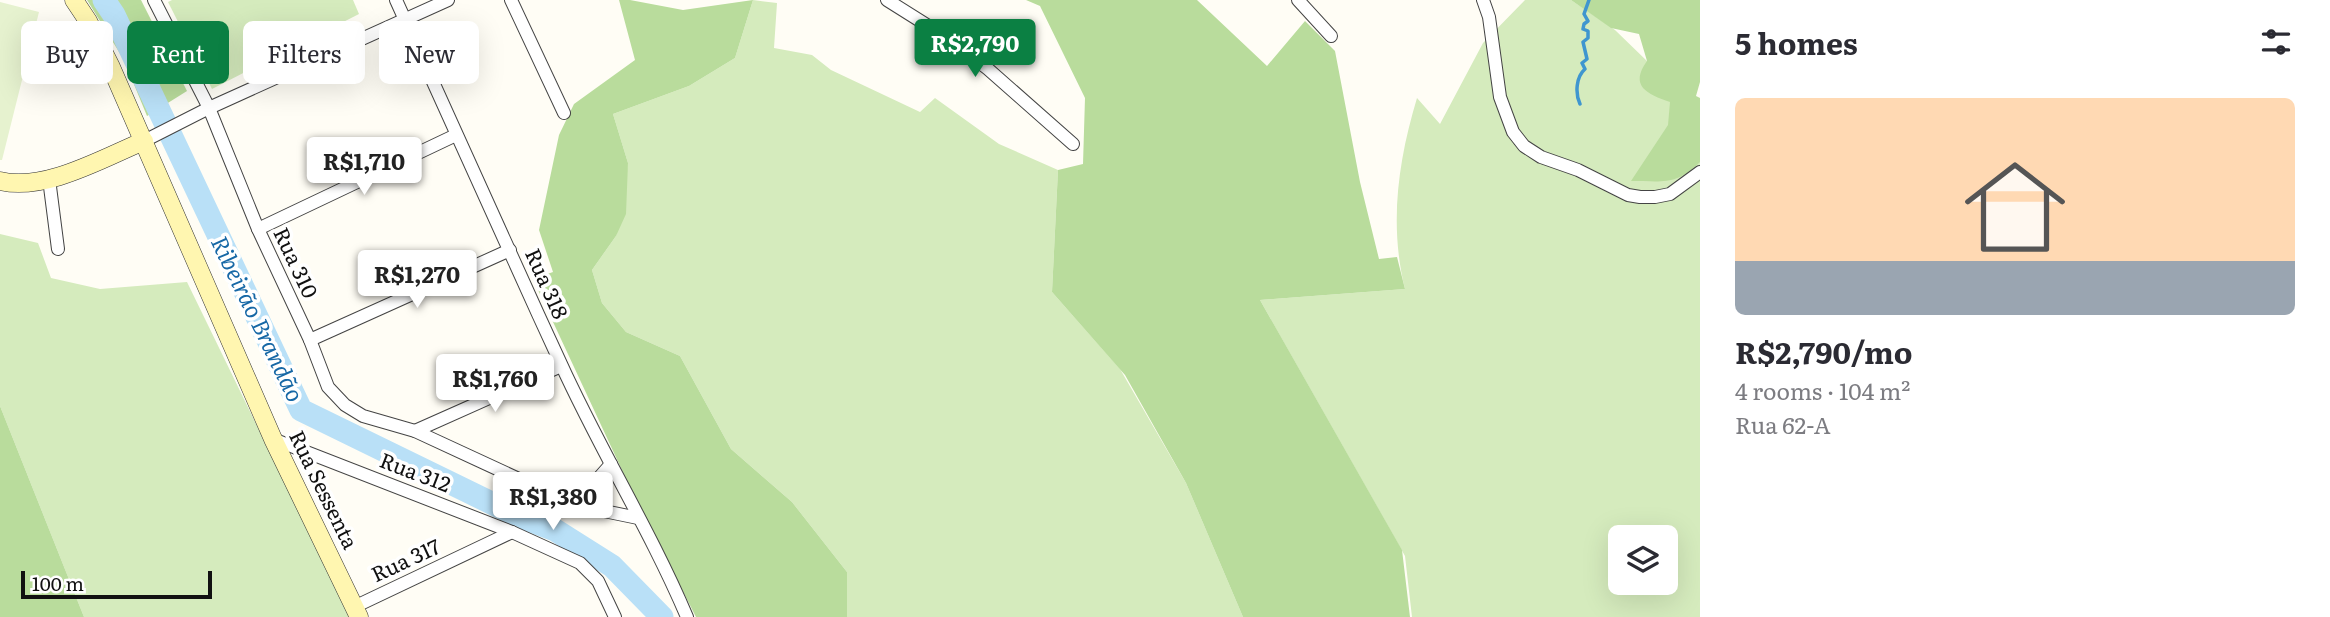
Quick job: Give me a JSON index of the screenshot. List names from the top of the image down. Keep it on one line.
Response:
{"streets":{"street":["Rua 310","Rua 318","Rua 312","Rua Sessenta","Rua 317"]},"crossings":[["Rua 310","Rua 318"],["Rua 312","Rua Sessenta"],["Rua 312","Rua 317"],["Rua Sessenta","Rua 317"]],"water":["Ribeirão Brandão"],"scale_bar":"100 m","page":{"heading":"5 homes","price":["R$2,790","R$1,710","R$1,270","R$1,760","R$1,380"],"chip":["Buy","Rent","Filters","New"],"list":[{"name":"R$2,790/mo","note":"4 rooms · 104 m² · Rua 62-A"}],"scale":"100 m"}}
